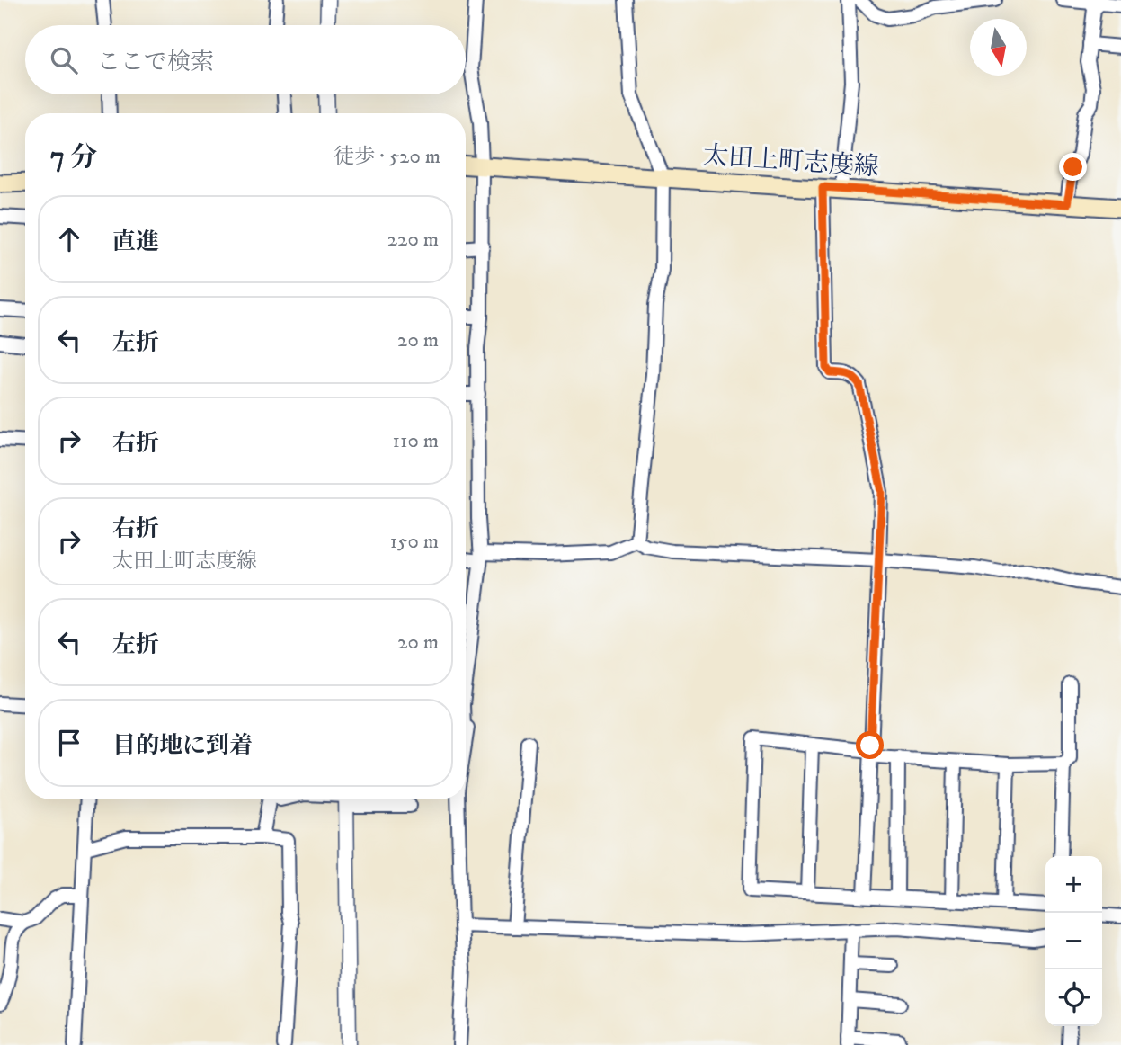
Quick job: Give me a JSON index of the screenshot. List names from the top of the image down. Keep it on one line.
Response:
{"streets":{"main road":["太田上町志度線"]},"north":"bottom","page":{"search":"ここで検索","heading":["7 分","徒歩 · 520 m"],"list":[["直進","220 m"],["左折","20 m"],["右折","110 m"],["右折","太田上町志度線","150 m"],["左折","20 m"],"目的地に到着"],"map_buttons":["+","−"]}}
